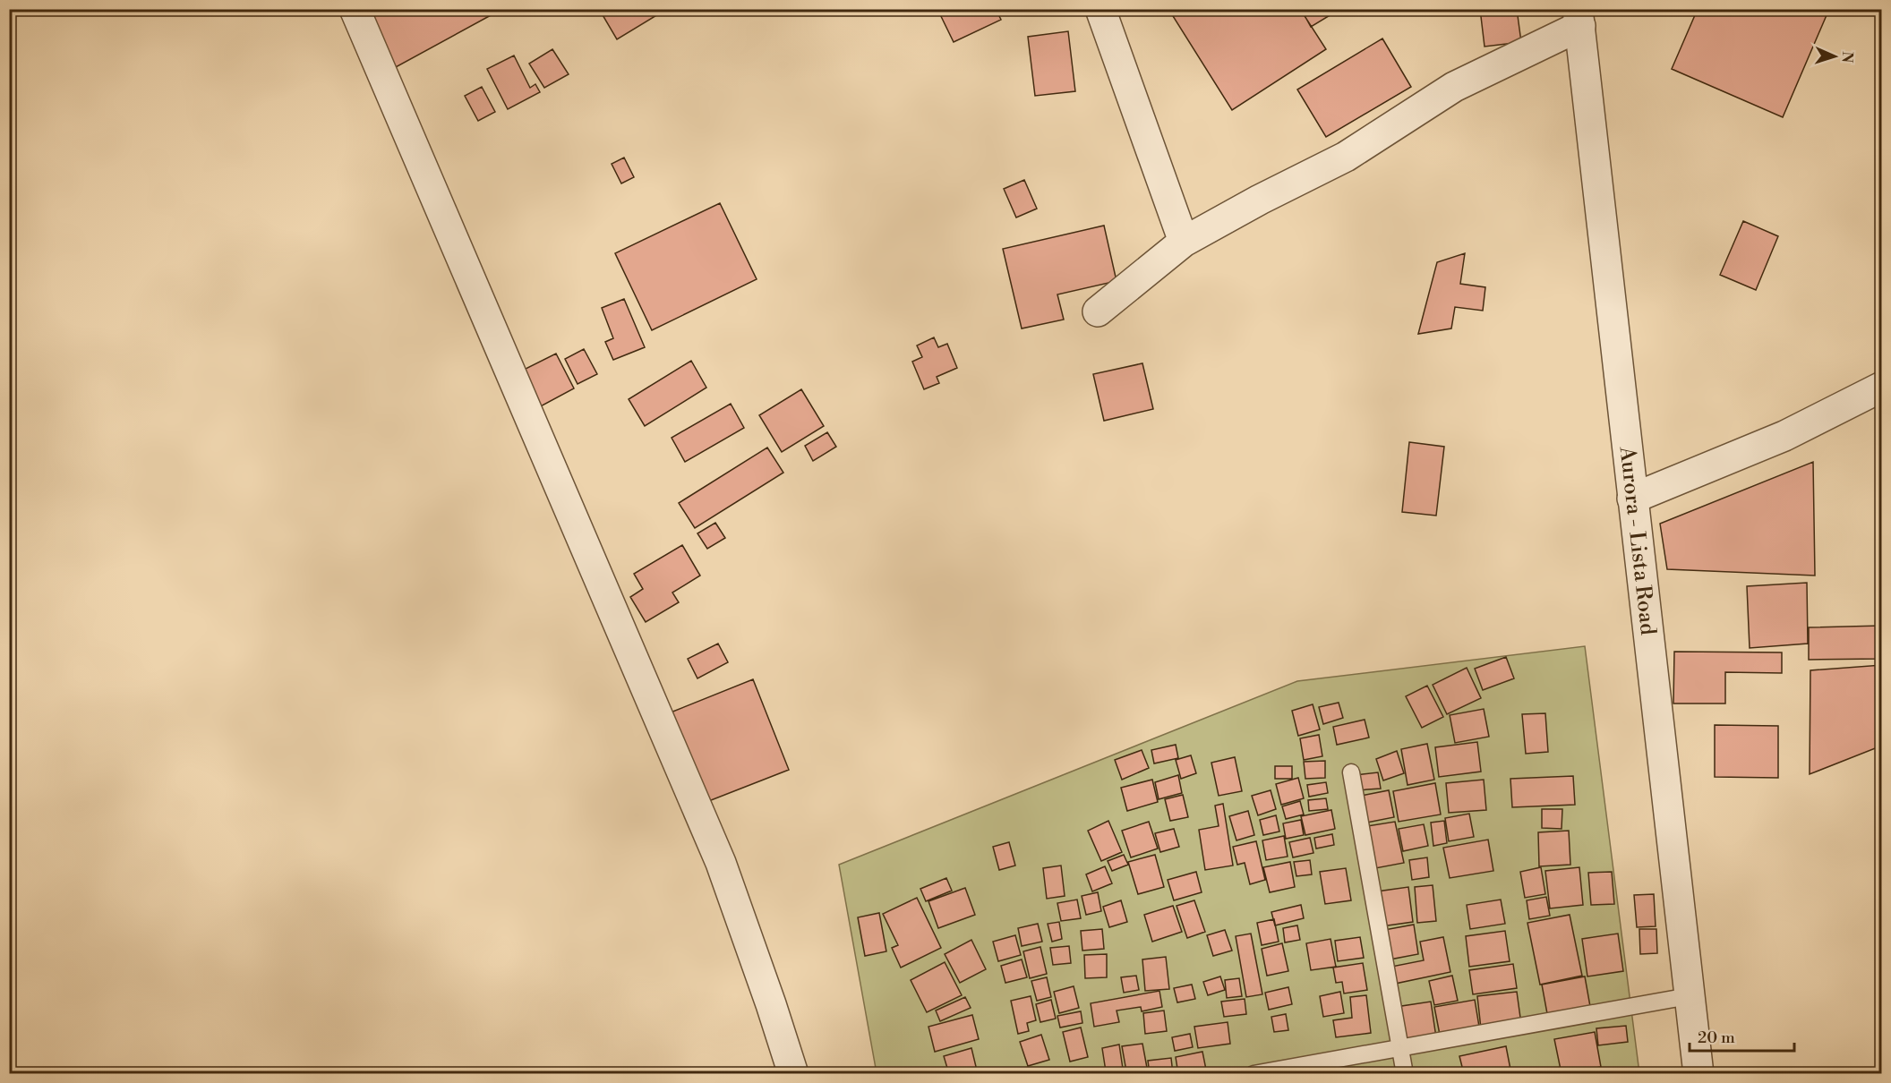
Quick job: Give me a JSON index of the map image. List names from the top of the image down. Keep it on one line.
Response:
{"streets":{"street":["Aurora - Lista Road"]},"scale_bar":"20 m","north":"right"}
